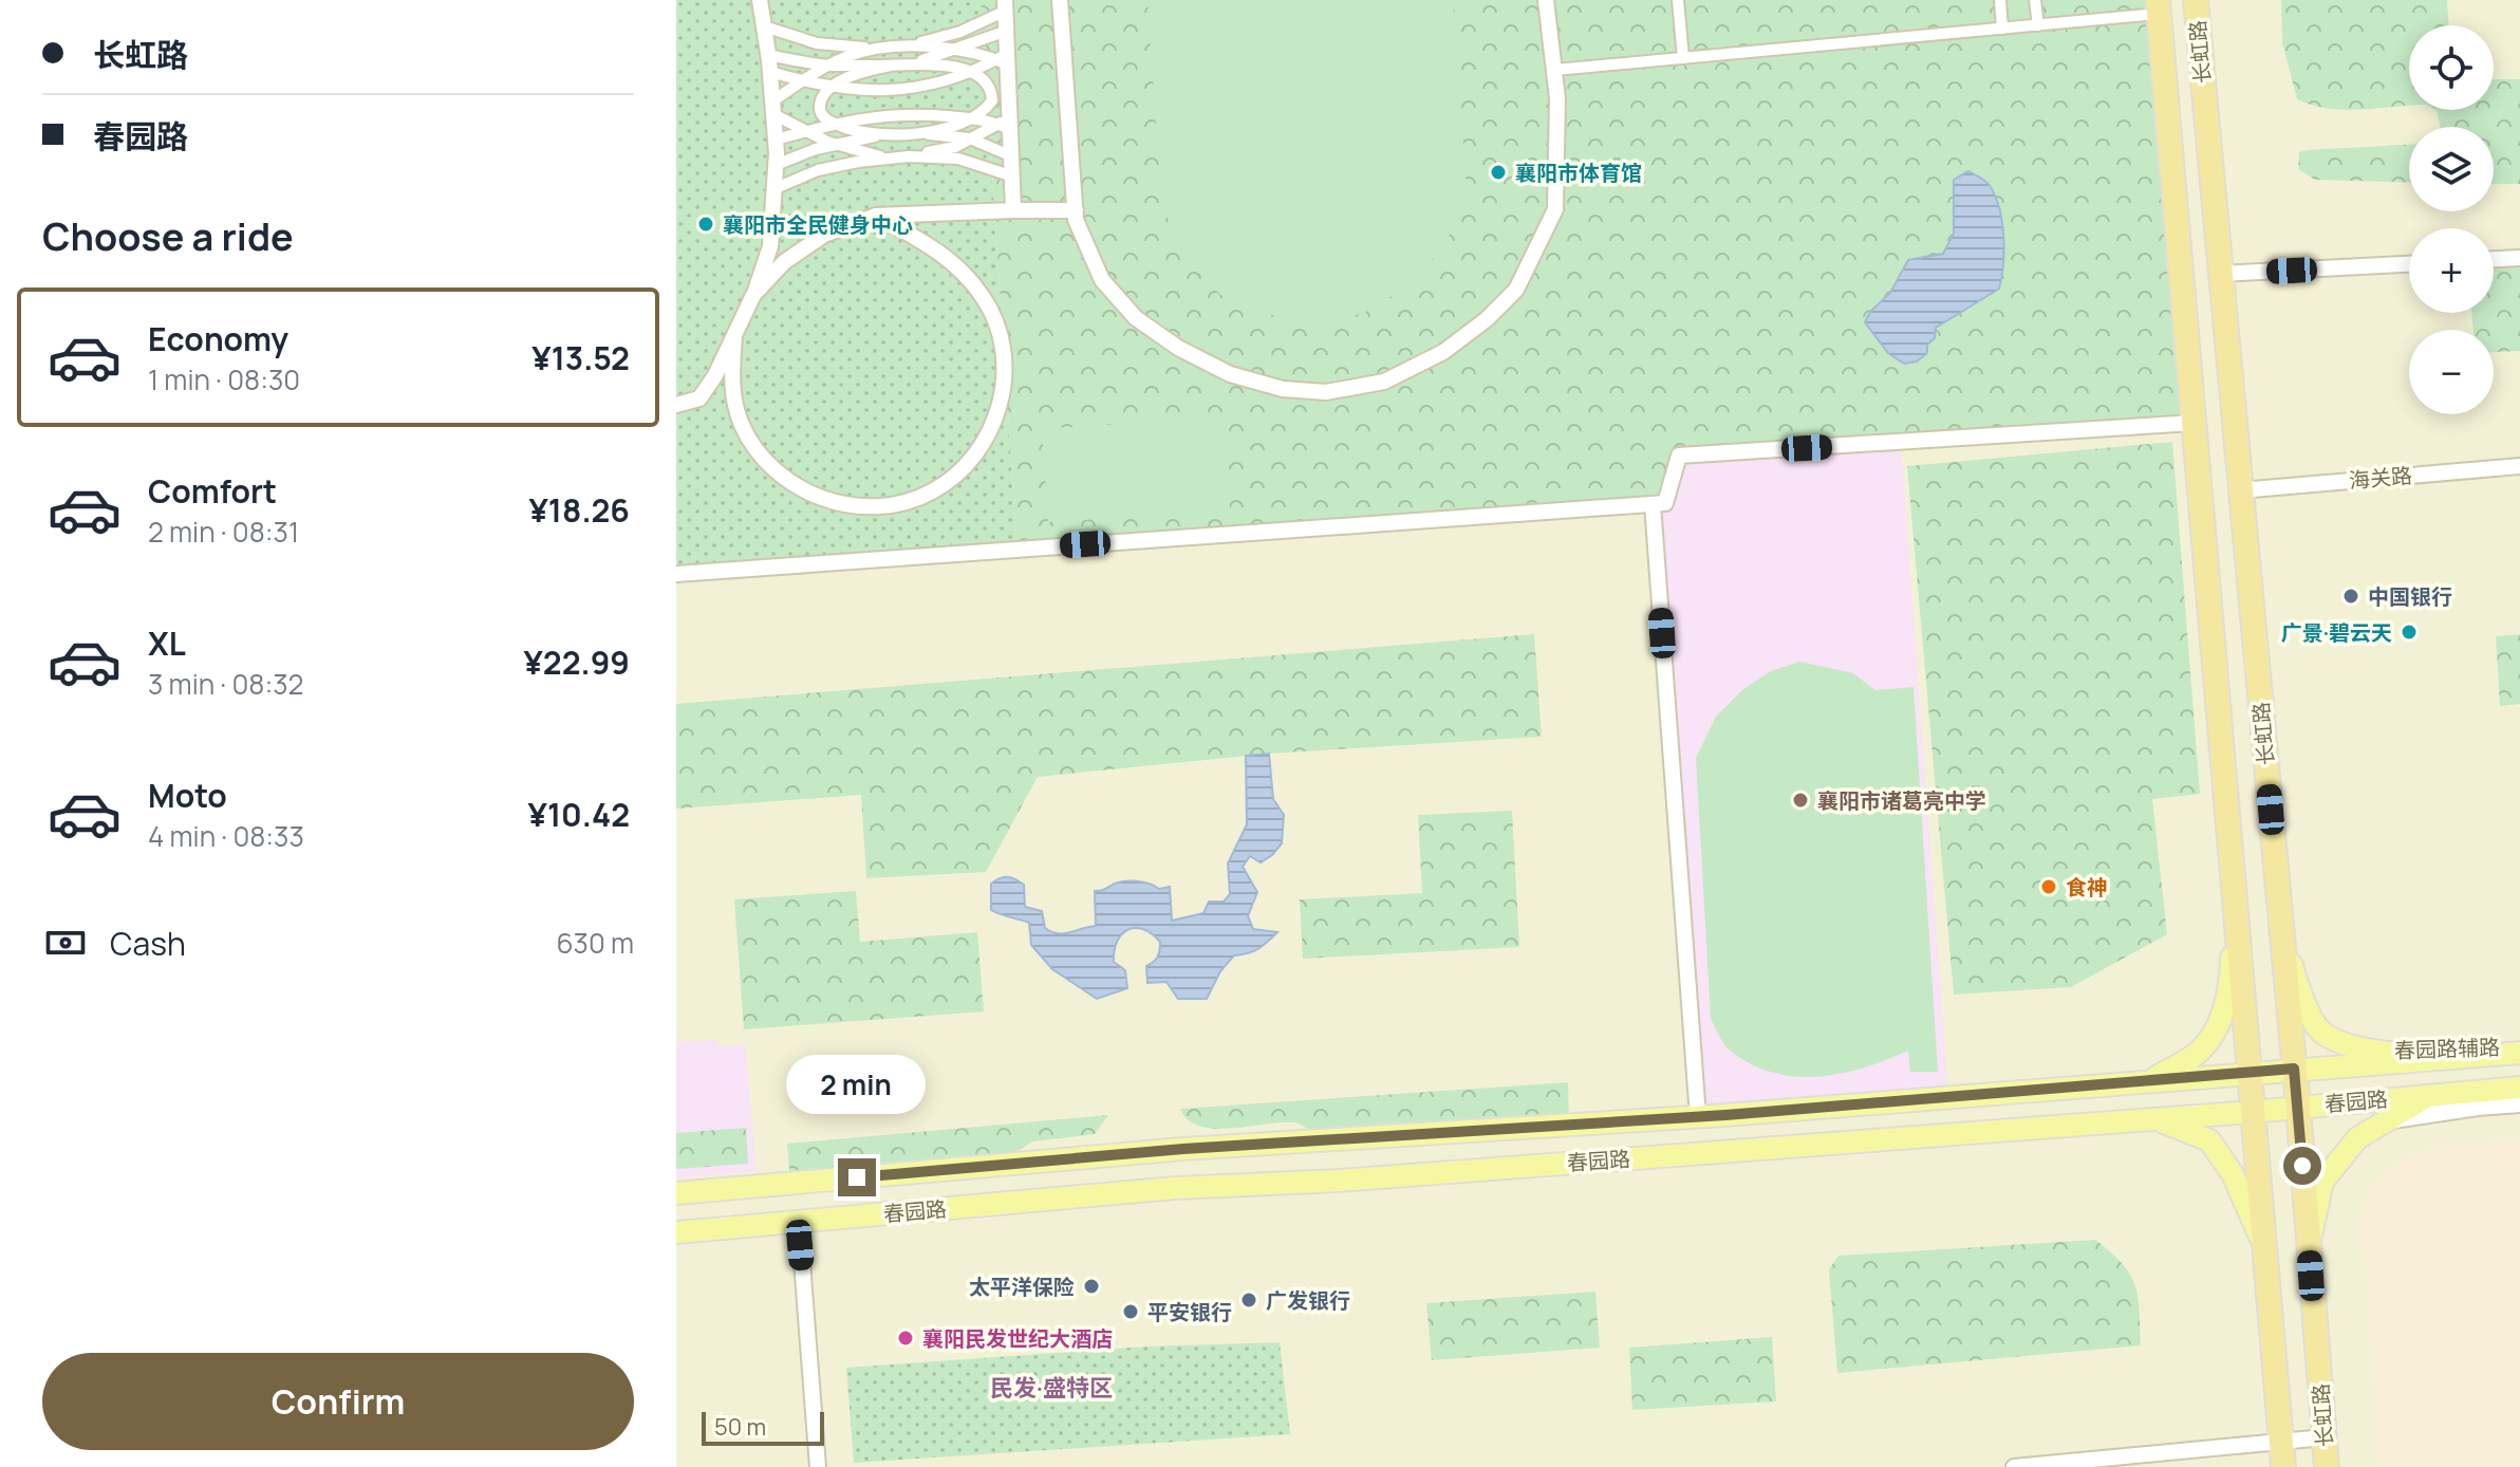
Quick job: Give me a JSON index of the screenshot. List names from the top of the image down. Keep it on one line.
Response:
{"streets":{"highway":["长虹路"],"main road":["春园路"],"street":["海关路","春园路辅路"]},"crossings":[["长虹路","海关路"],["长虹路","春园路"]],"districts":["民发·盛特区"],"places":["襄阳市体育馆","襄阳市全民健身中心","中国银行","广景·碧云天","襄阳市诸葛亮中学","食神","太平洋保险","广发银行","平安银行","襄阳民发世纪大酒店"],"scale_bar":"50 m","page":{"banner":["长虹路","春园路"],"map_buttons":["+","−"],"heading":"Choose a ride","list":[{"name":"Economy","note":"1 min · 08:30","value":"¥13.52"},{"name":"Comfort","note":"2 min · 08:31","value":"¥18.26"},{"name":"XL","note":"3 min · 08:32","value":"¥22.99"},{"name":"Moto","note":"4 min · 08:33","value":"¥10.42"}],"pay":["Cash","630 m"],"bubble":"2 min","buttons":"Confirm","scale":"50 m"}}
